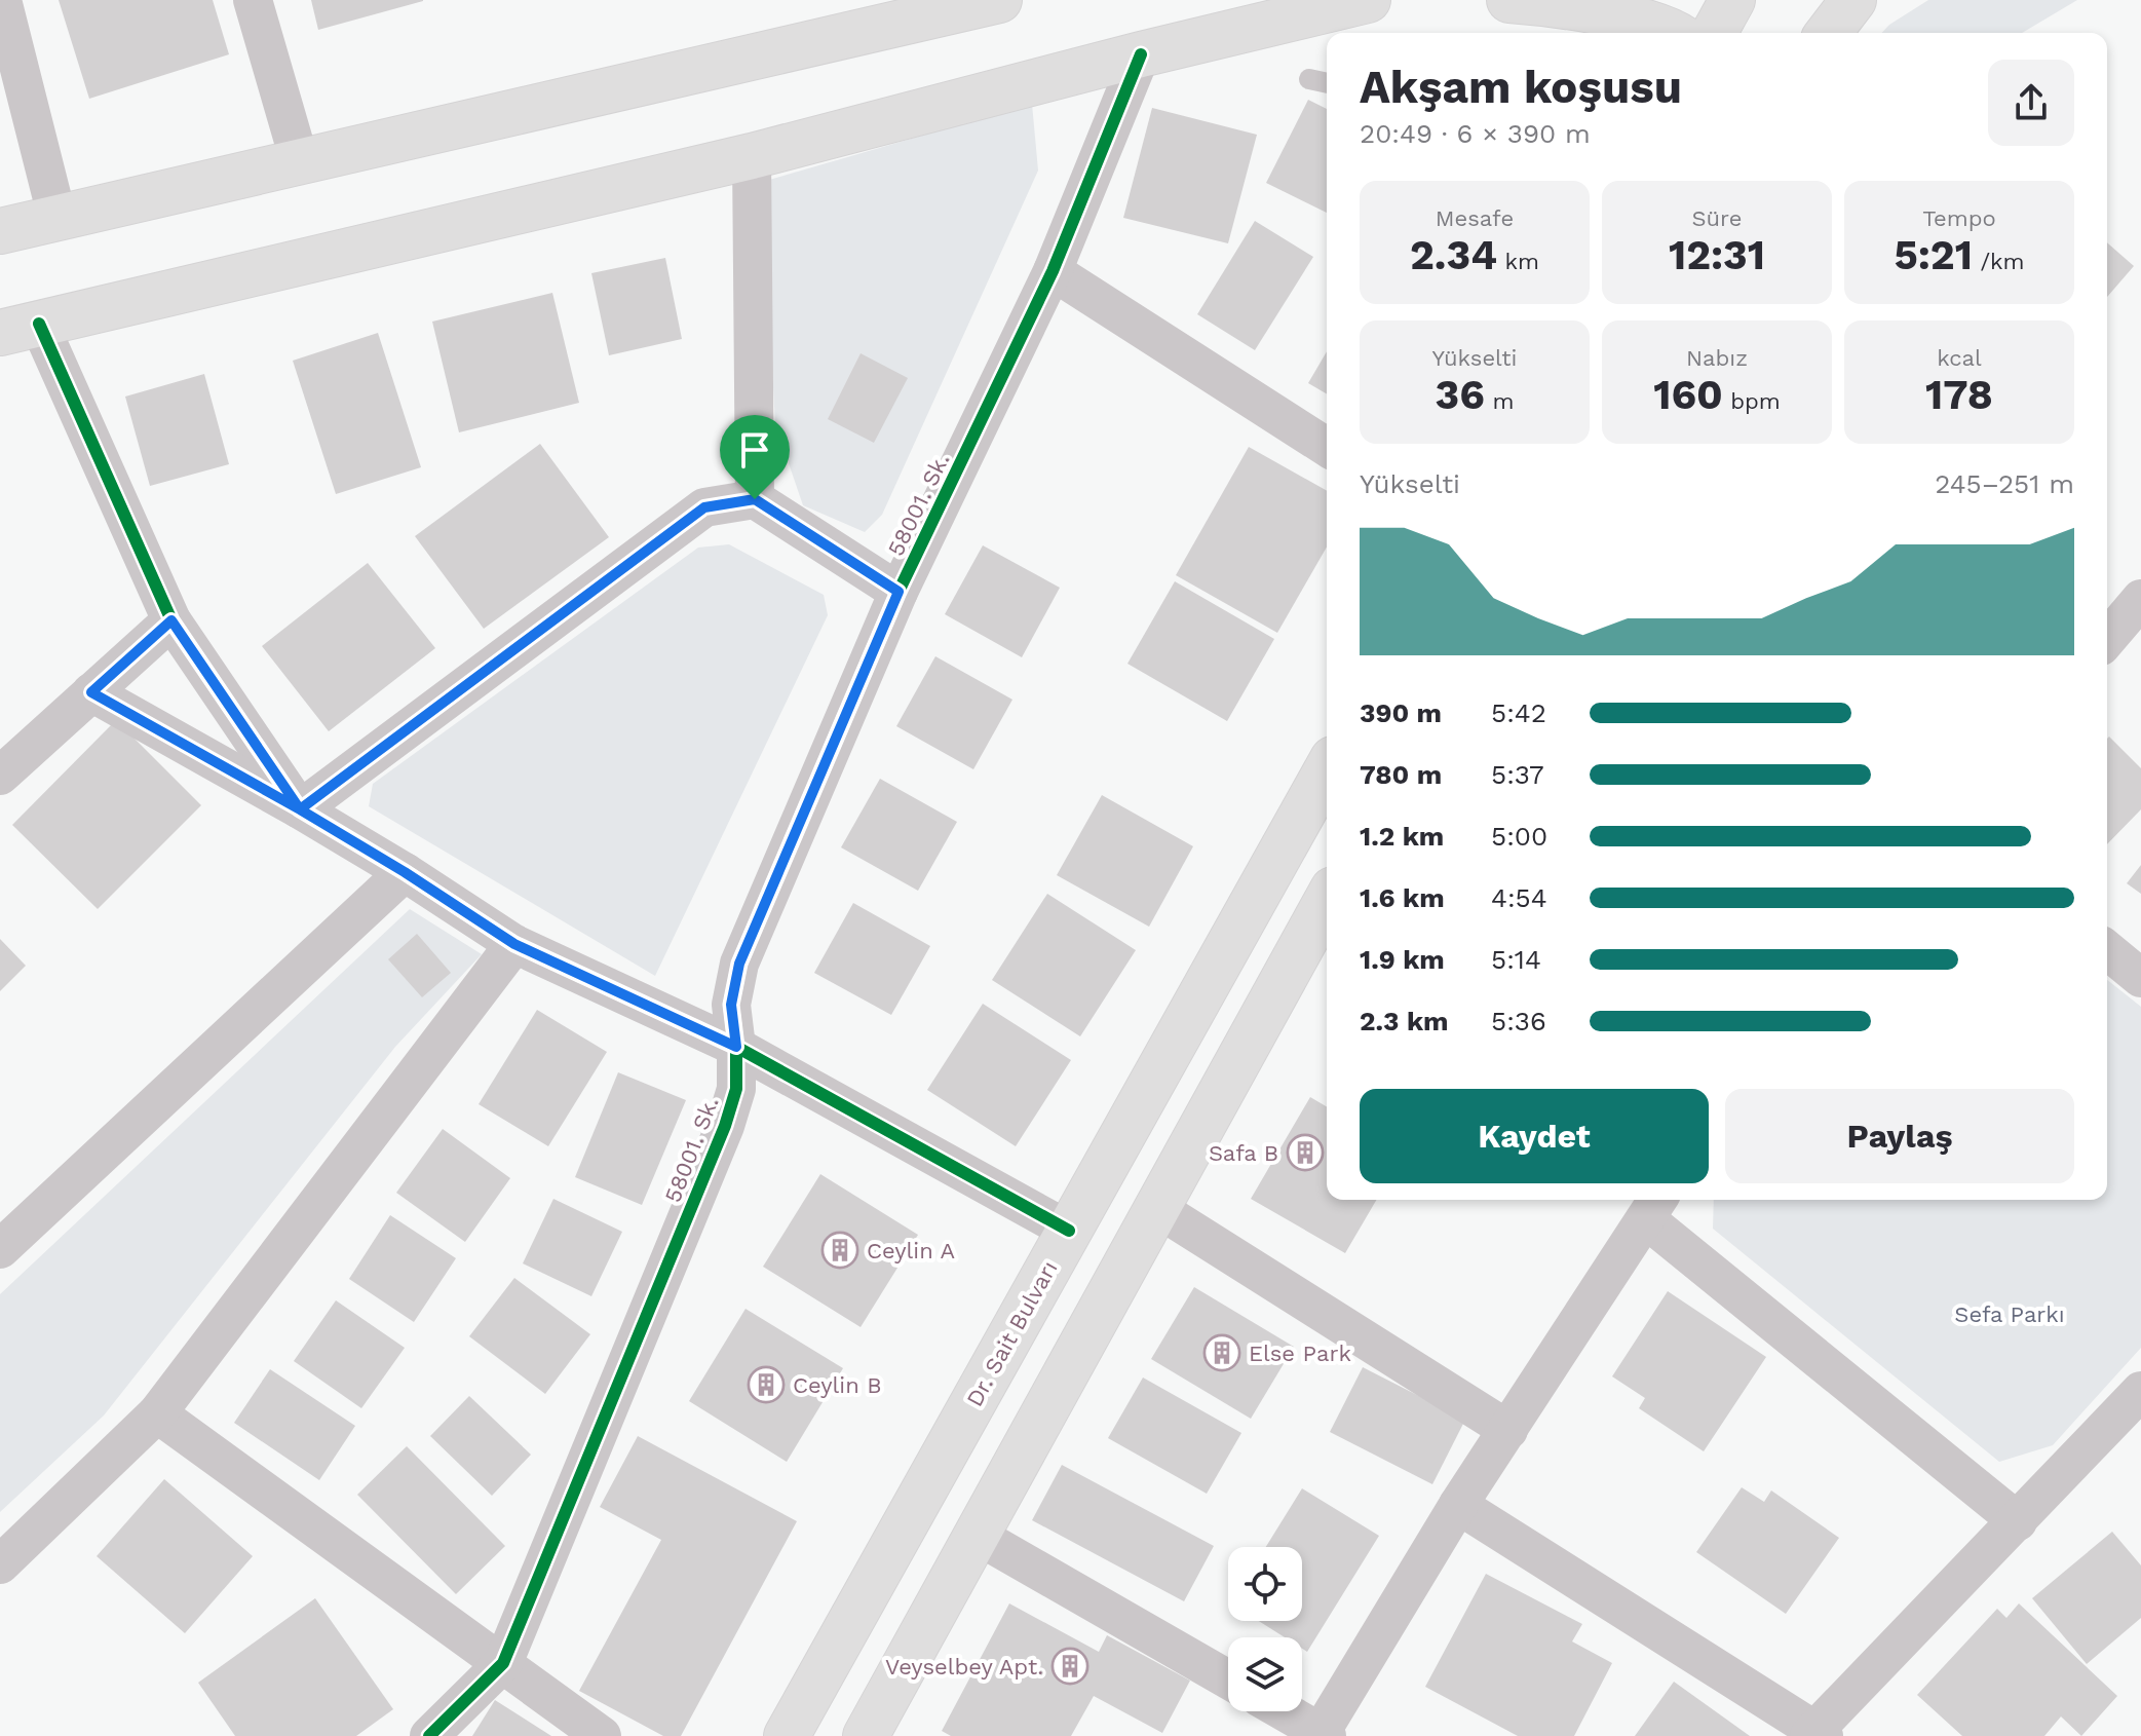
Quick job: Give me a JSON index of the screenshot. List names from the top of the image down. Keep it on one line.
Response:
{"streets":{"main road":["Dr. Sait Bulvarı"],"street":["58001. Sk."]},"parks":["Sefa Parkı"],"places":{"building":["Safa B","Ceylin A","Else Park","Ceylin B","Veyselbey Apt."]},"page":{"heading":["Akşam koşusu","20:49 · 6 × 390 m"],"stats":[["Mesafe","2.34 km"],["Süre","12:31"],["Tempo","5:21 /km"],["Yükselti","36 m"],["Nabız","160 bpm"],["kcal","178"]],"chart":["Yükselti","245–251 m"],"list":[{"name":"390 m","note":"5:42"},{"name":"780 m","note":"5:37"},{"name":"1.2 km","note":"5:00"},{"name":"1.6 km","note":"4:54"},{"name":"1.9 km","note":"5:14"},{"name":"2.3 km","note":"5:36"}],"buttons":["Kaydet","Paylaş"]}}
